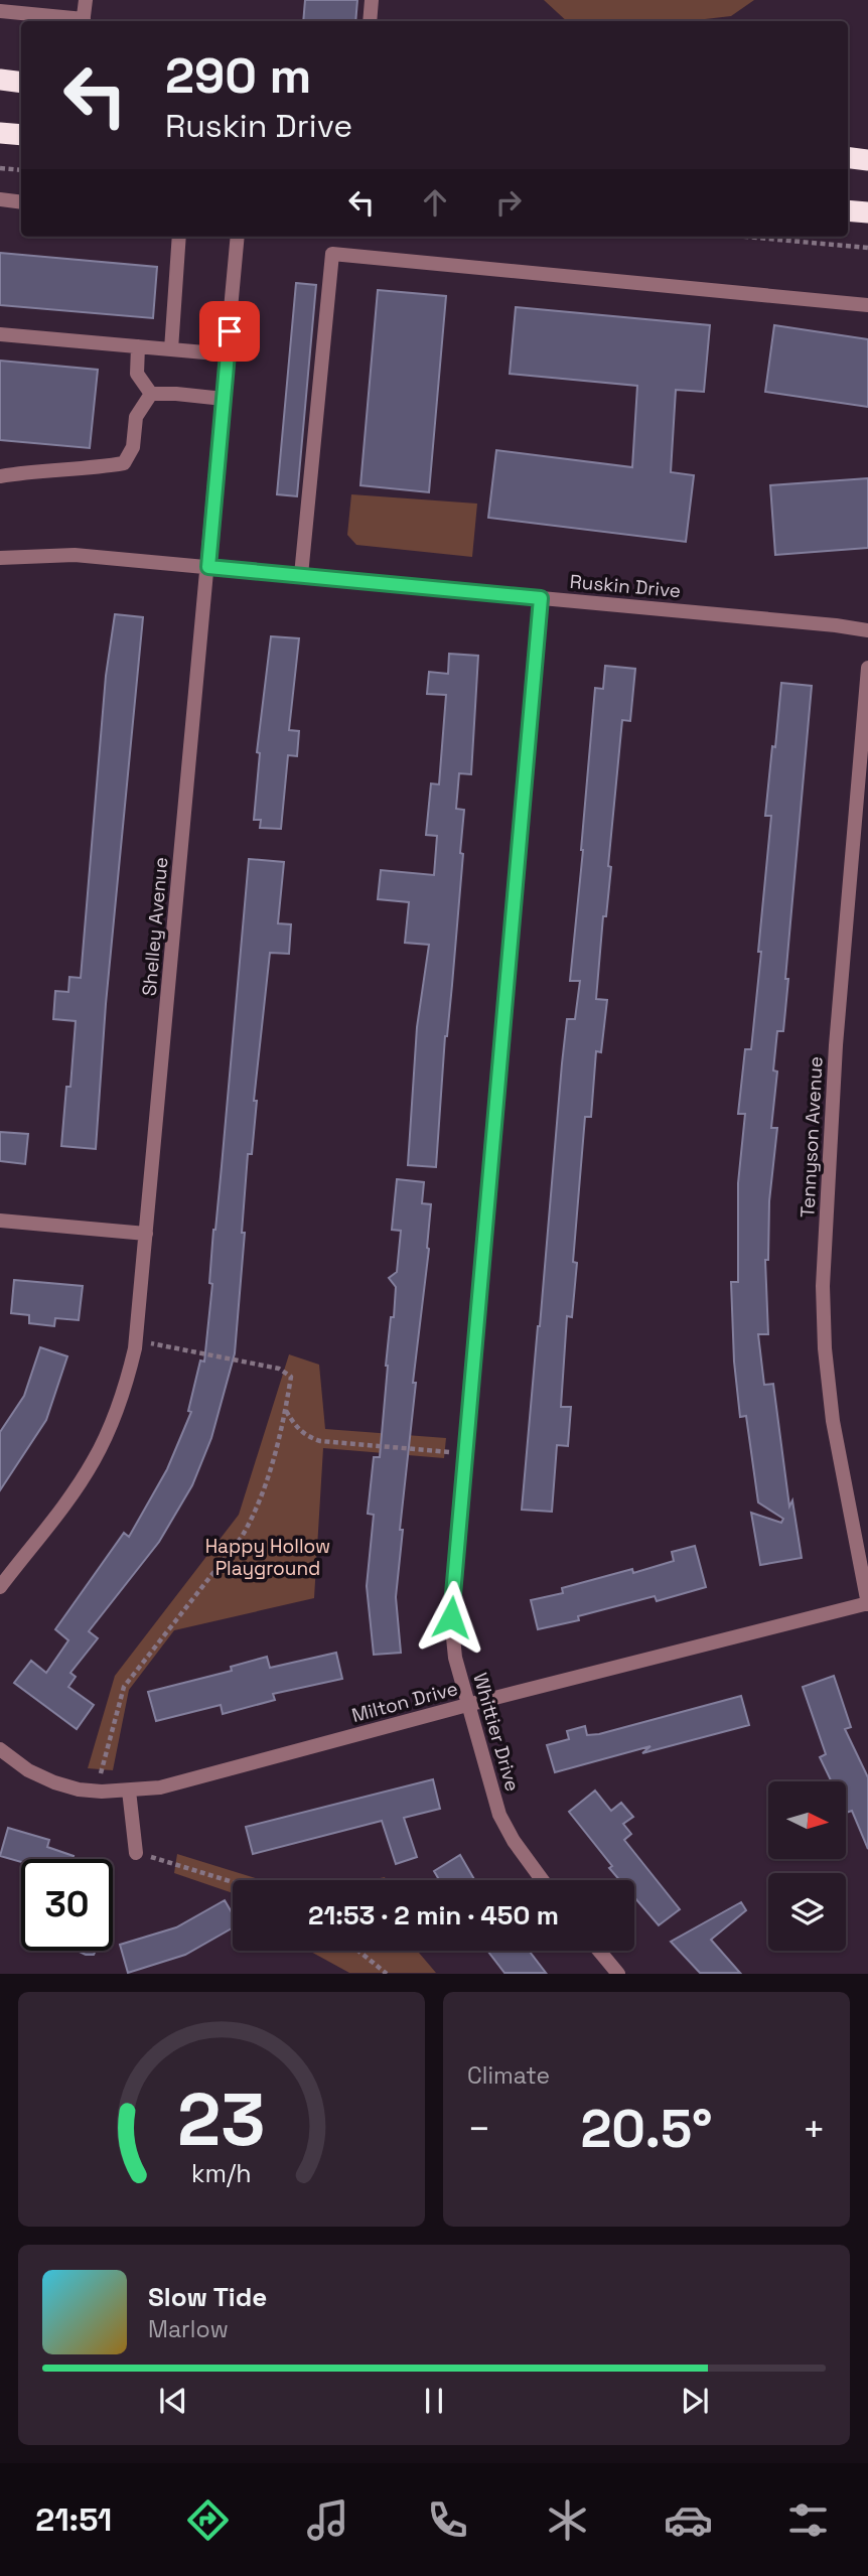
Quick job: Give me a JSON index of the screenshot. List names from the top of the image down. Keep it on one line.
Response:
{"streets":{"street":["Ruskin Drive","Shelley Avenue","Tennyson Avenue","Milton Drive","Whittier Drive"]},"crossings":[["Ruskin Drive","Shelley Avenue"],["Ruskin Drive","Whittier Drive"],["Tennyson Avenue","Milton Drive"],["Milton Drive","Whittier Drive"]],"parks":["Happy Hollow Playground"],"north":"right","page":{"turn":["290 m","Ruskin Drive"],"limit":"30","trip":"21:53 · 2 min · 450 m","tile":"Climate","heat":["−","20.5°","+"],"song":["Slow Tide","Marlow"],"tabs":"21:51","gauge":["23","km/h"]}}
